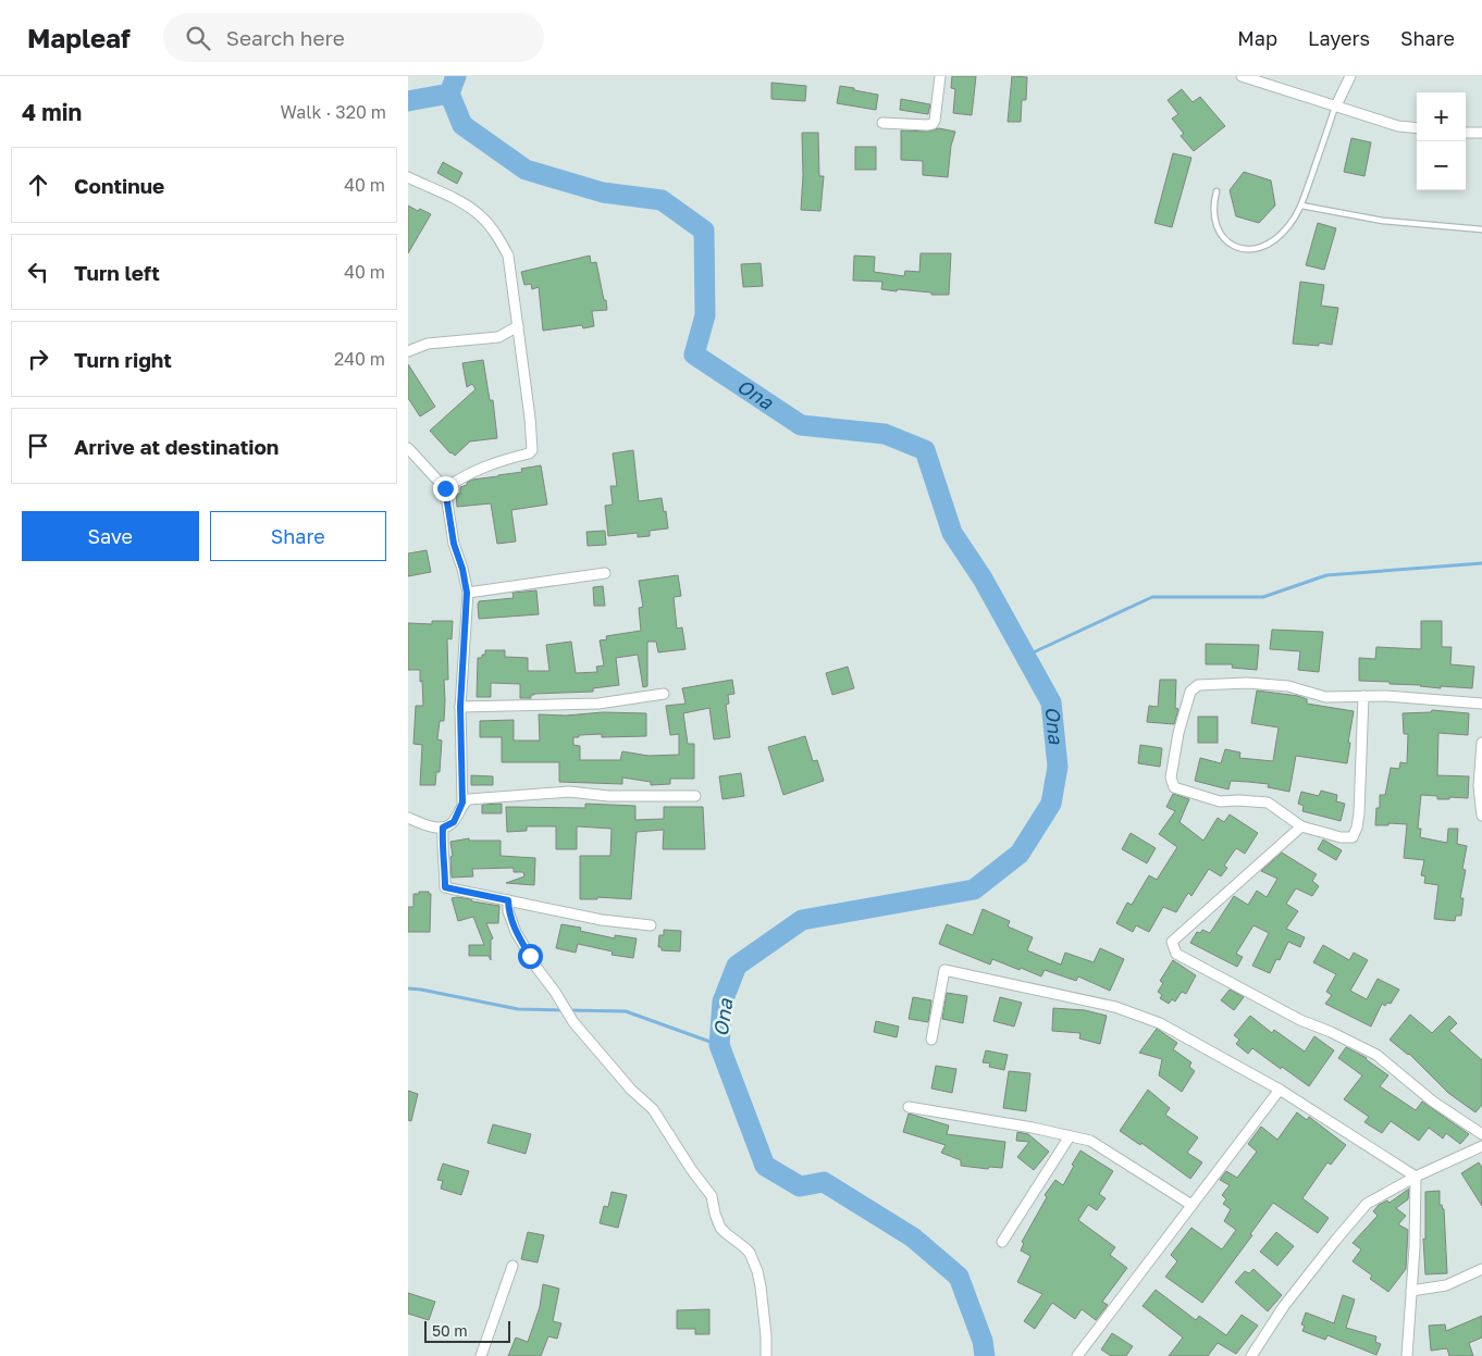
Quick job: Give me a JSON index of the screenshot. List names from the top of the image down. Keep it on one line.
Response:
{"water":["Ona"],"scale_bar":"50 m","page":{"header":"Mapleaf","search":"Search here","nav":["Map","Layers","Share"],"heading":["4 min","Walk · 320 m"],"map_buttons":["+","−"],"list":[["Continue","40 m"],["Turn left","40 m"],["Turn right","240 m"],"Arrive at destination"],"buttons":["Save","Share"],"scale":"50 m"}}
